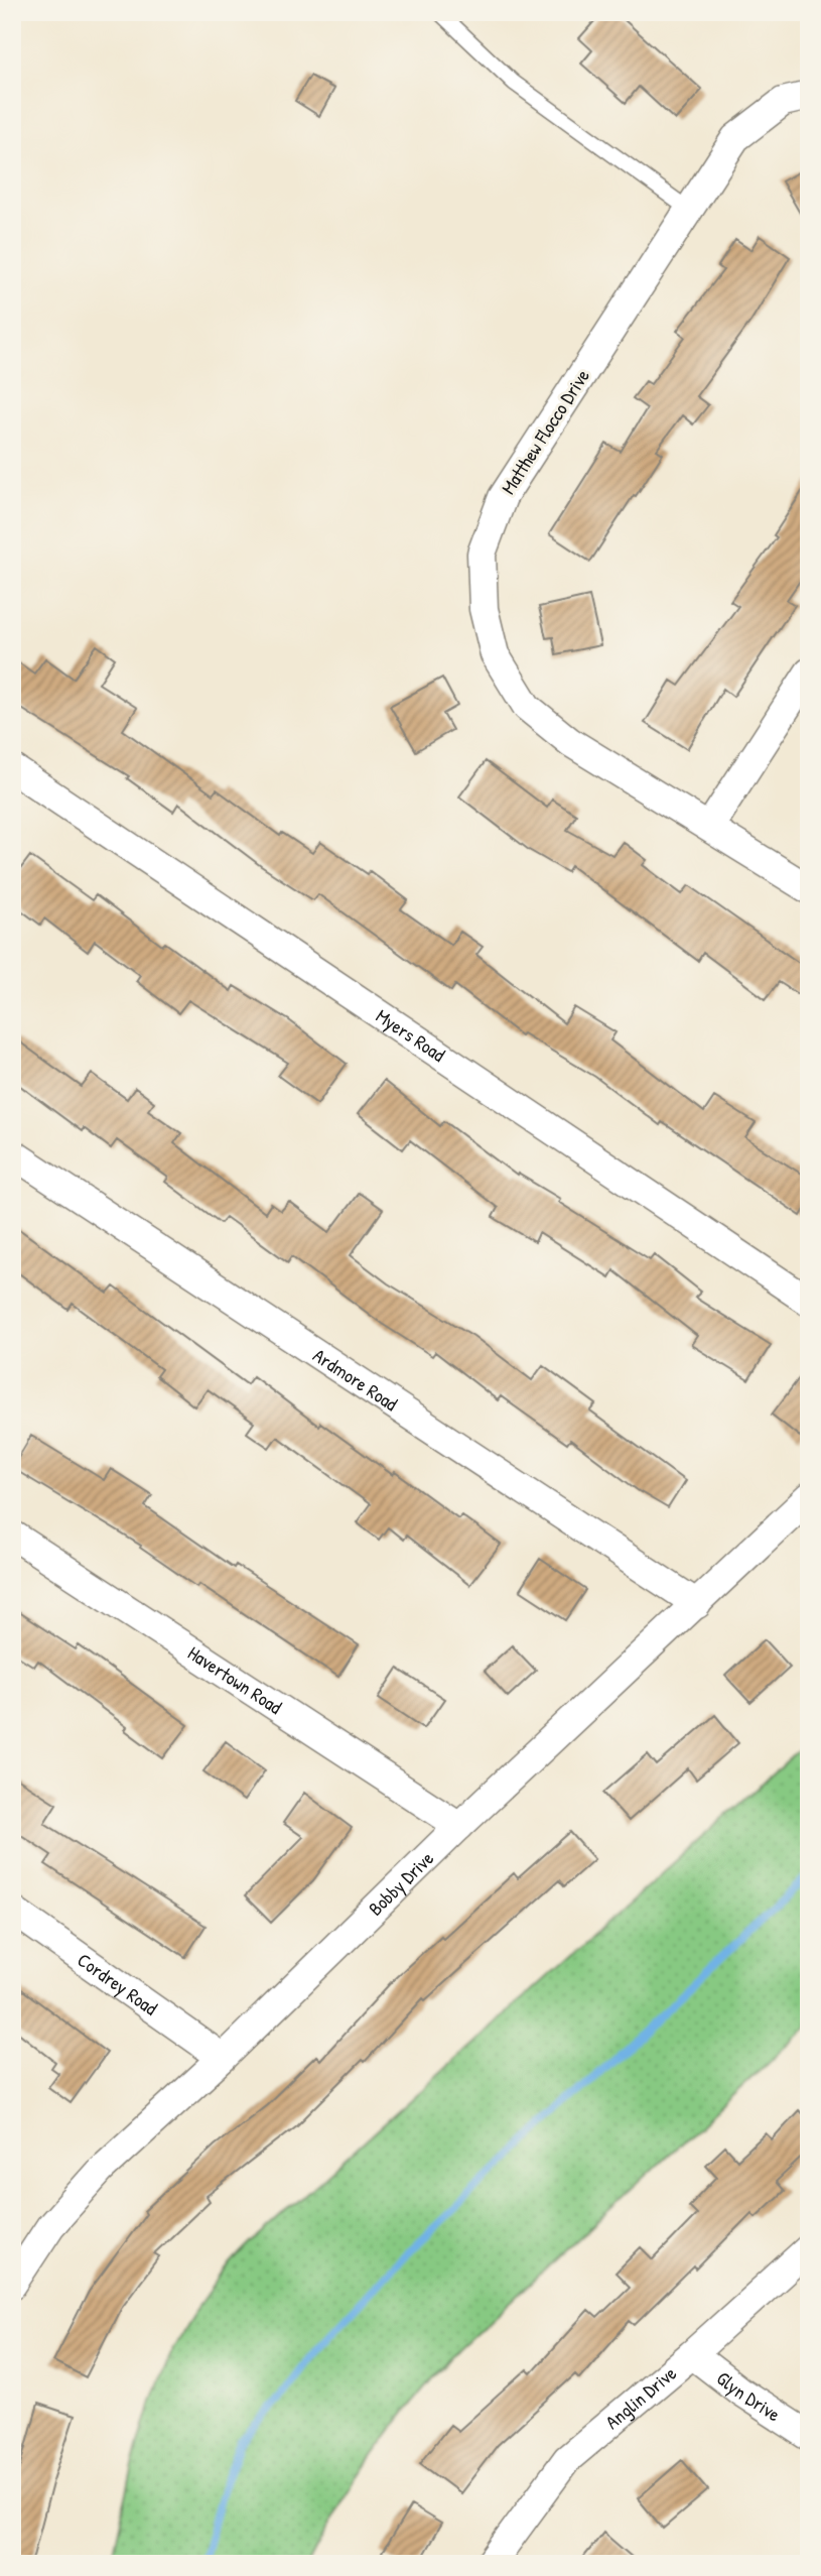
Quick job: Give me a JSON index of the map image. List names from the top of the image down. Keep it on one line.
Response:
{"streets":{"street":["Matthew Flocco Drive","Myers Road","Ardmore Road","Havertown Road","Bobby Drive","Cordrey Road","Glyn Drive","Anglin Drive"]},"crossings":[["Ardmore Road","Bobby Drive"],["Havertown Road","Bobby Drive"],["Bobby Drive","Cordrey Road"],["Glyn Drive","Anglin Drive"]]}
